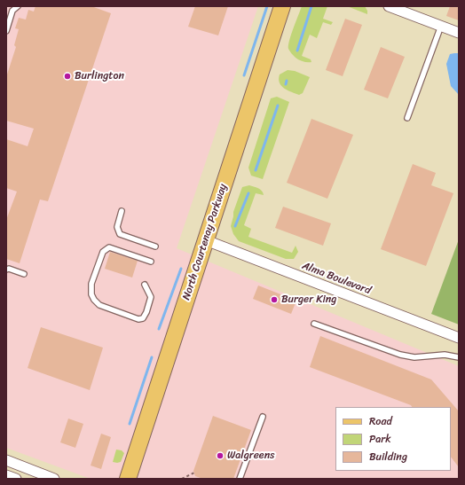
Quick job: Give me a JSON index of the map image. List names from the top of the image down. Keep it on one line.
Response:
{"streets":{"main road":["North Courtenay Parkway"],"street":["Alma Boulevard"]},"crossings":[["North Courtenay Parkway","Alma Boulevard"]],"places":["Burlington","Burger King","Walgreens"],"legend":["Road","Park","Building"]}
